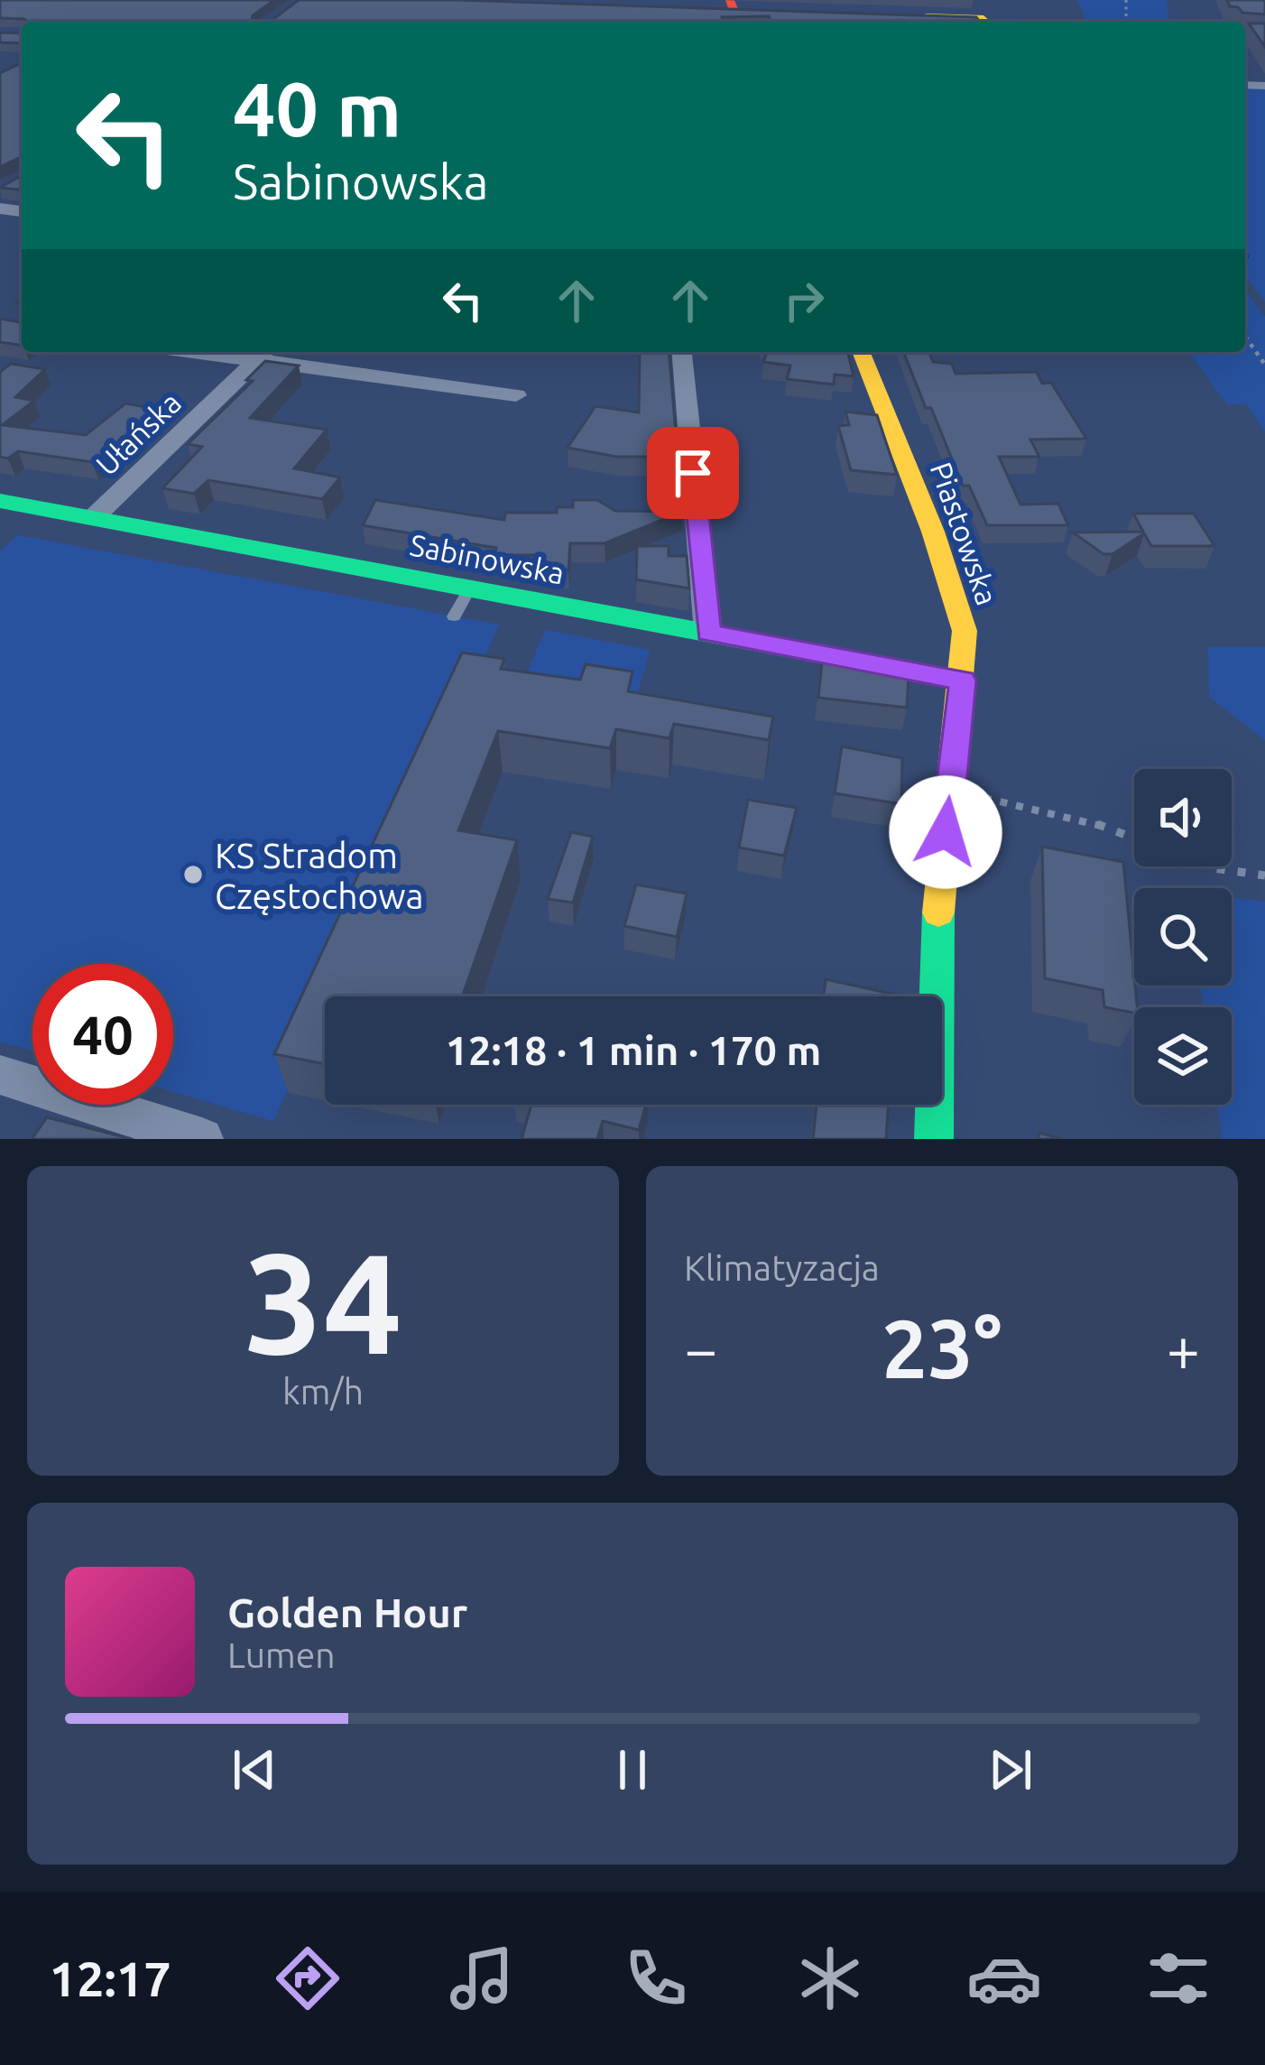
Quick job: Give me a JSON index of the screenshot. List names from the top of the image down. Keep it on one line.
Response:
{"streets":{"street":["Ułańska","Piastowska","Sabinowska"]},"crossings":[["Ułańska","Sabinowska"],["Piastowska","Sabinowska"]],"places":["KS Stradom Częstochowa"],"page":{"turn":["40 m","Sabinowska"],"limit":"40","trip":"12:18 · 1 min · 170 m","tile":[["34","km/h"],"Klimatyzacja"],"heat":["−","23°","+"],"song":["Golden Hour","Lumen"],"tabs":"12:17"}}
